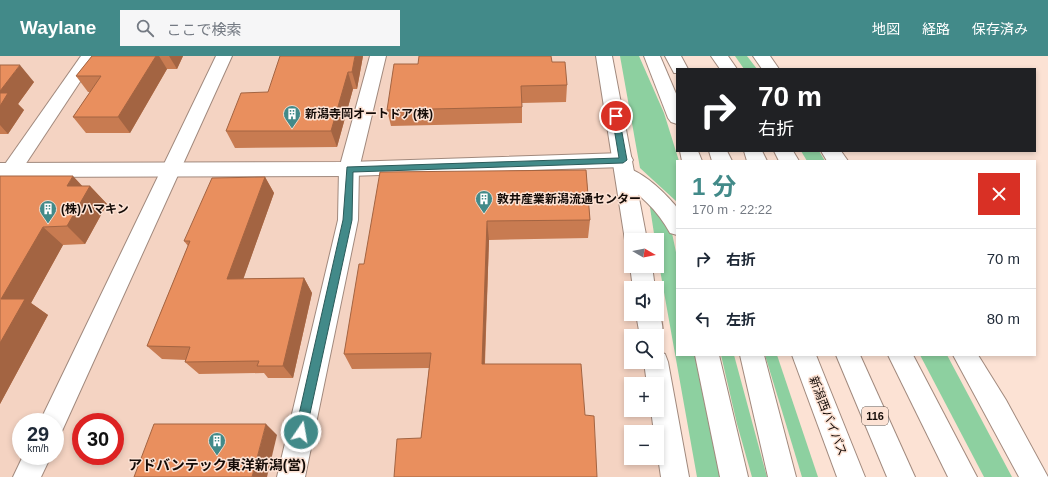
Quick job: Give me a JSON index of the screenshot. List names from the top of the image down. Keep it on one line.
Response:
{"streets":{"main road":["新潟西バイパス","116"]},"places":{"building":["新潟寺岡オートドア(株)","敦井産業新潟流通センター","(株)ハマキン","アドバンテック東洋新潟(営)"]},"north":"right","page":{"header":"Waylane","search":"ここで検索","nav":["地図","経路","保存済み"],"turn":["70 m","右折"],"heading":["1 分","170 m · 22:22"],"list":[{"name":"右折","value":"70 m"},{"name":"左折","value":"80 m"}],"map_buttons":["+","−"],"speed":"29 km/h","limit":"30"}}
